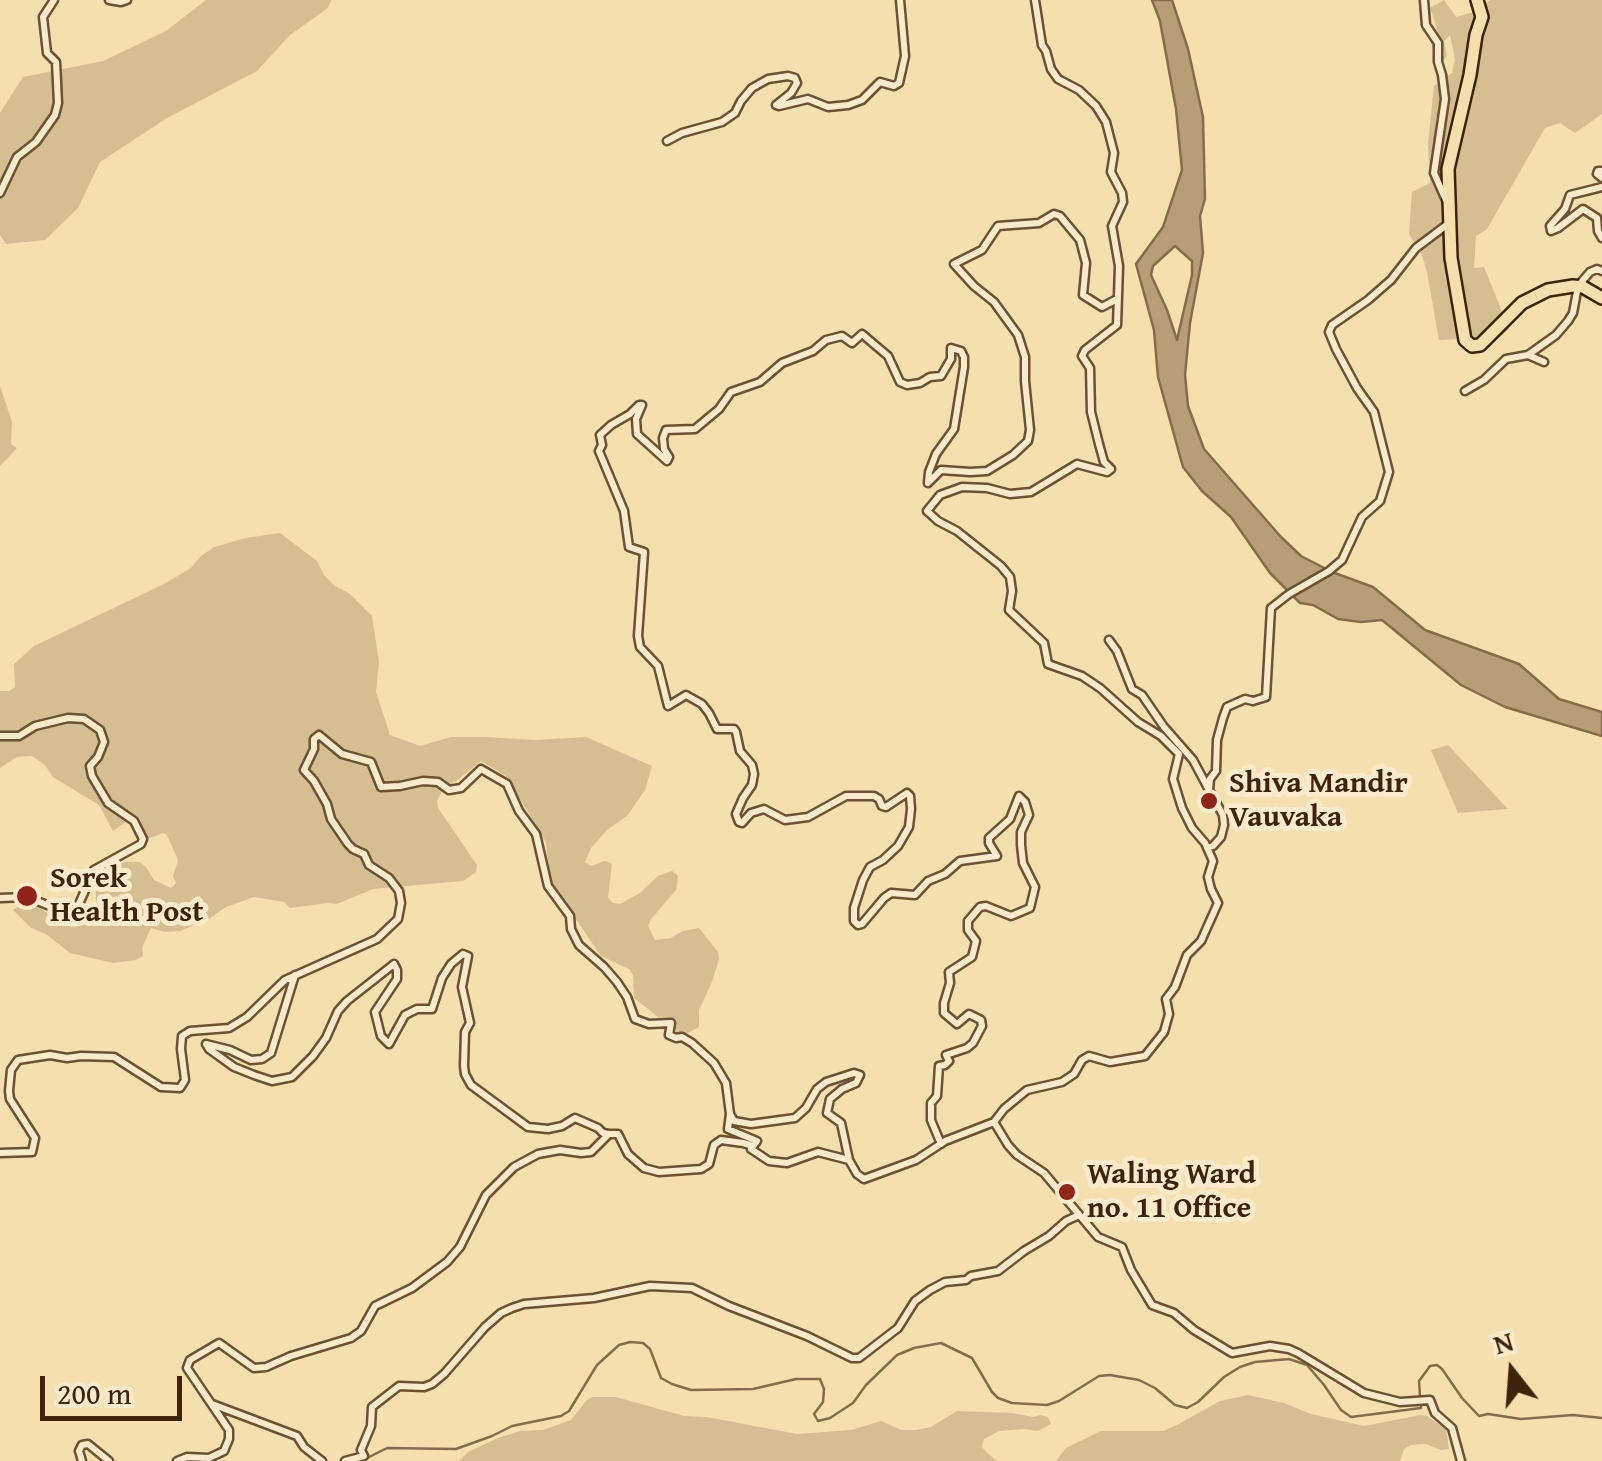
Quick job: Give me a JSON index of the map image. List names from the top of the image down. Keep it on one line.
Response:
{"places":["Shiva Mandir Vauvaka","Sorek Health Post","Waling Ward no. 11 Office"],"scale_bar":"200 m","north":"top"}
